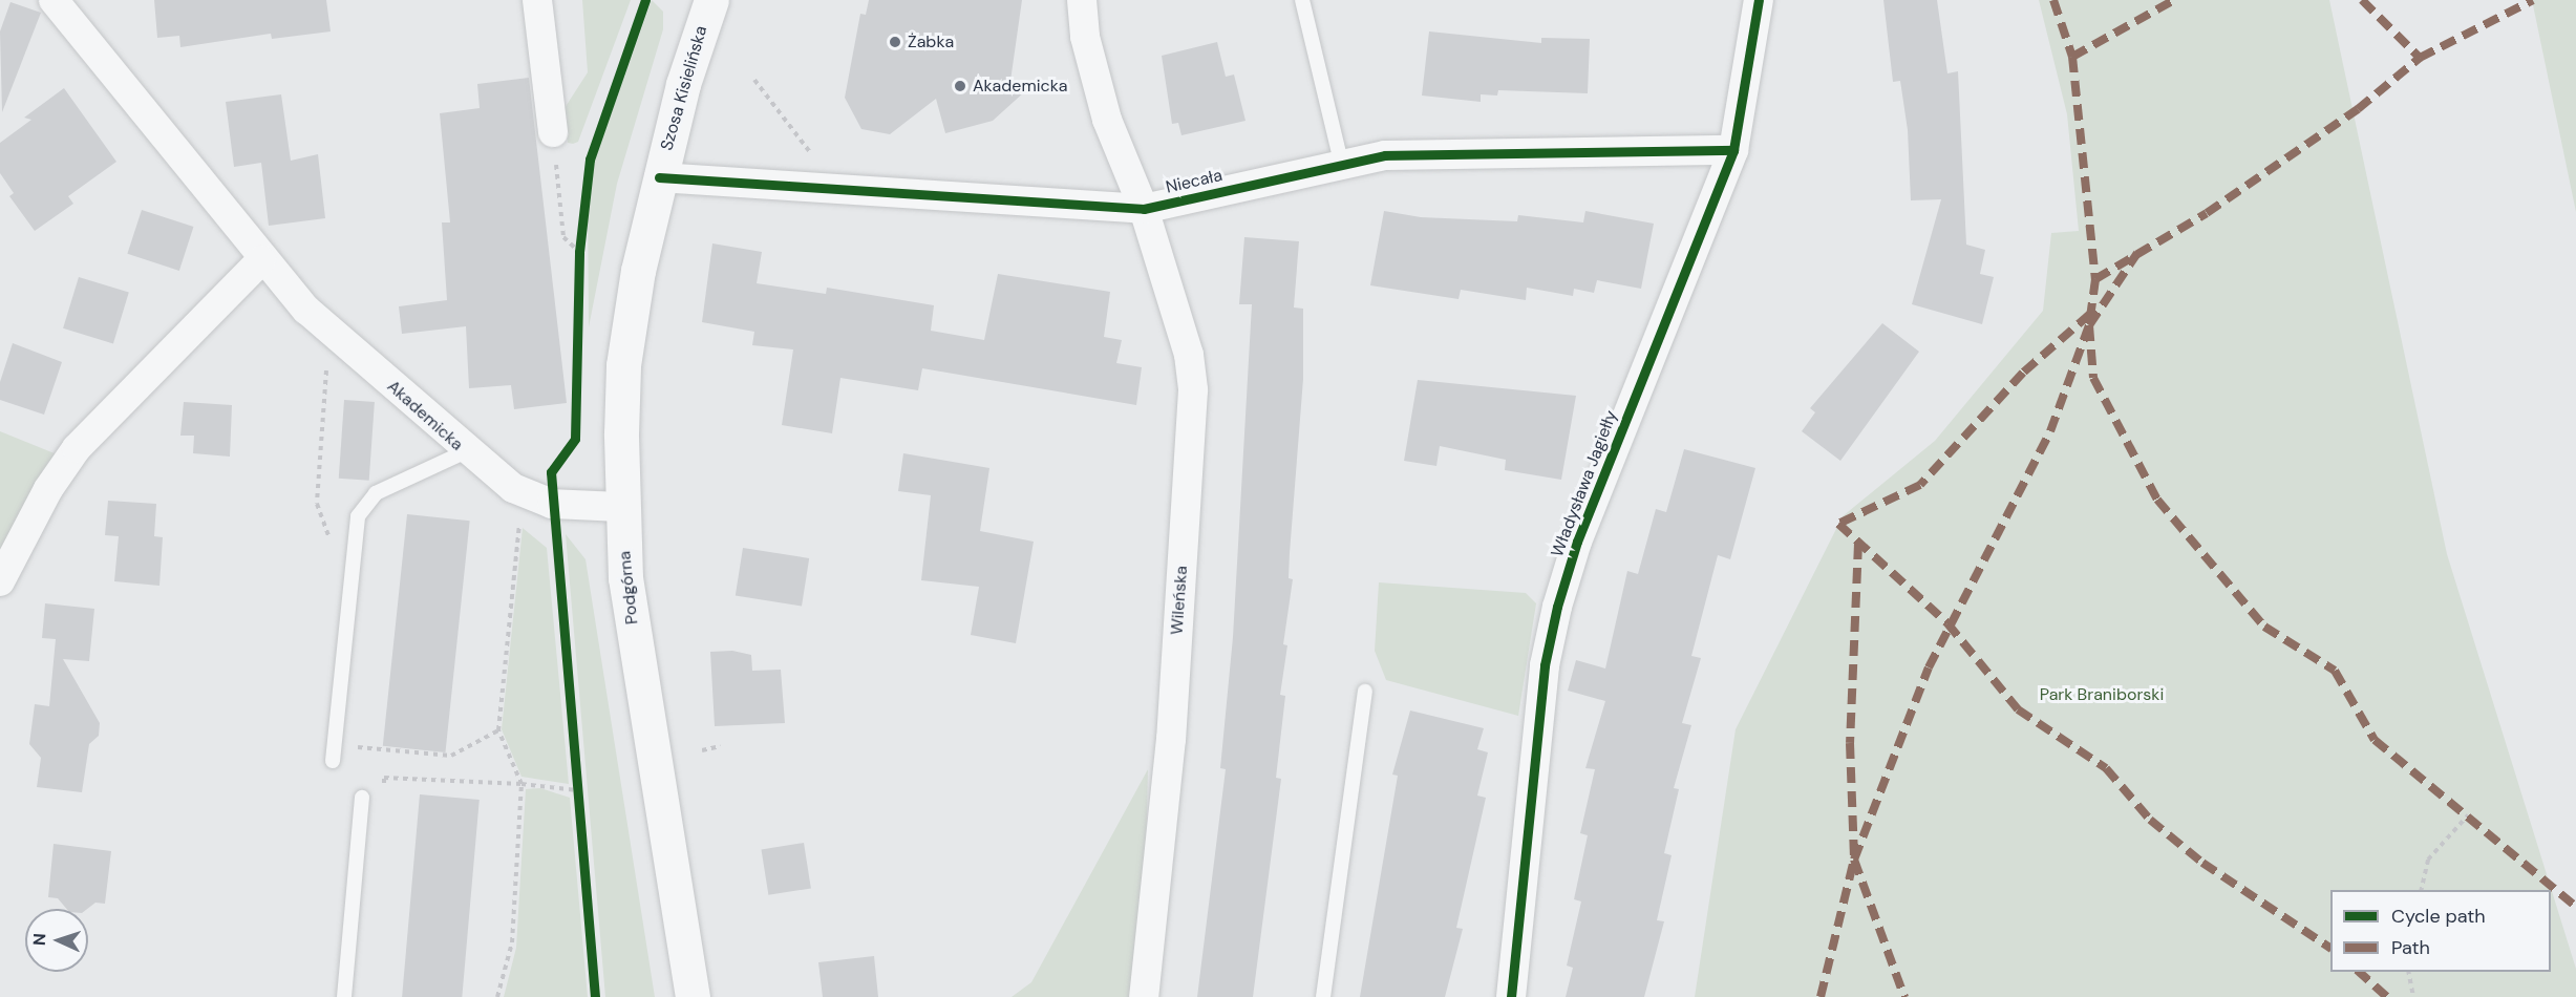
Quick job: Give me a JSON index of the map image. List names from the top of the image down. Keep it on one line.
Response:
{"streets":{"street":["Szosa Kisielińska","Niecała","Akademicka","Władysława Jagiełły","Podgórna","Wileńska"]},"crossings":[["Szosa Kisielińska","Niecała"],["Szosa Kisielińska","Podgórna"],["Niecała","Władysława Jagiełły"],["Niecała","Podgórna"],["Niecała","Wileńska"],["Akademicka","Podgórna"]],"parks":["Park Braniborski"],"places":["Żabka","Akademicka"],"legend":["Cycle path","Path"],"north":"left"}
